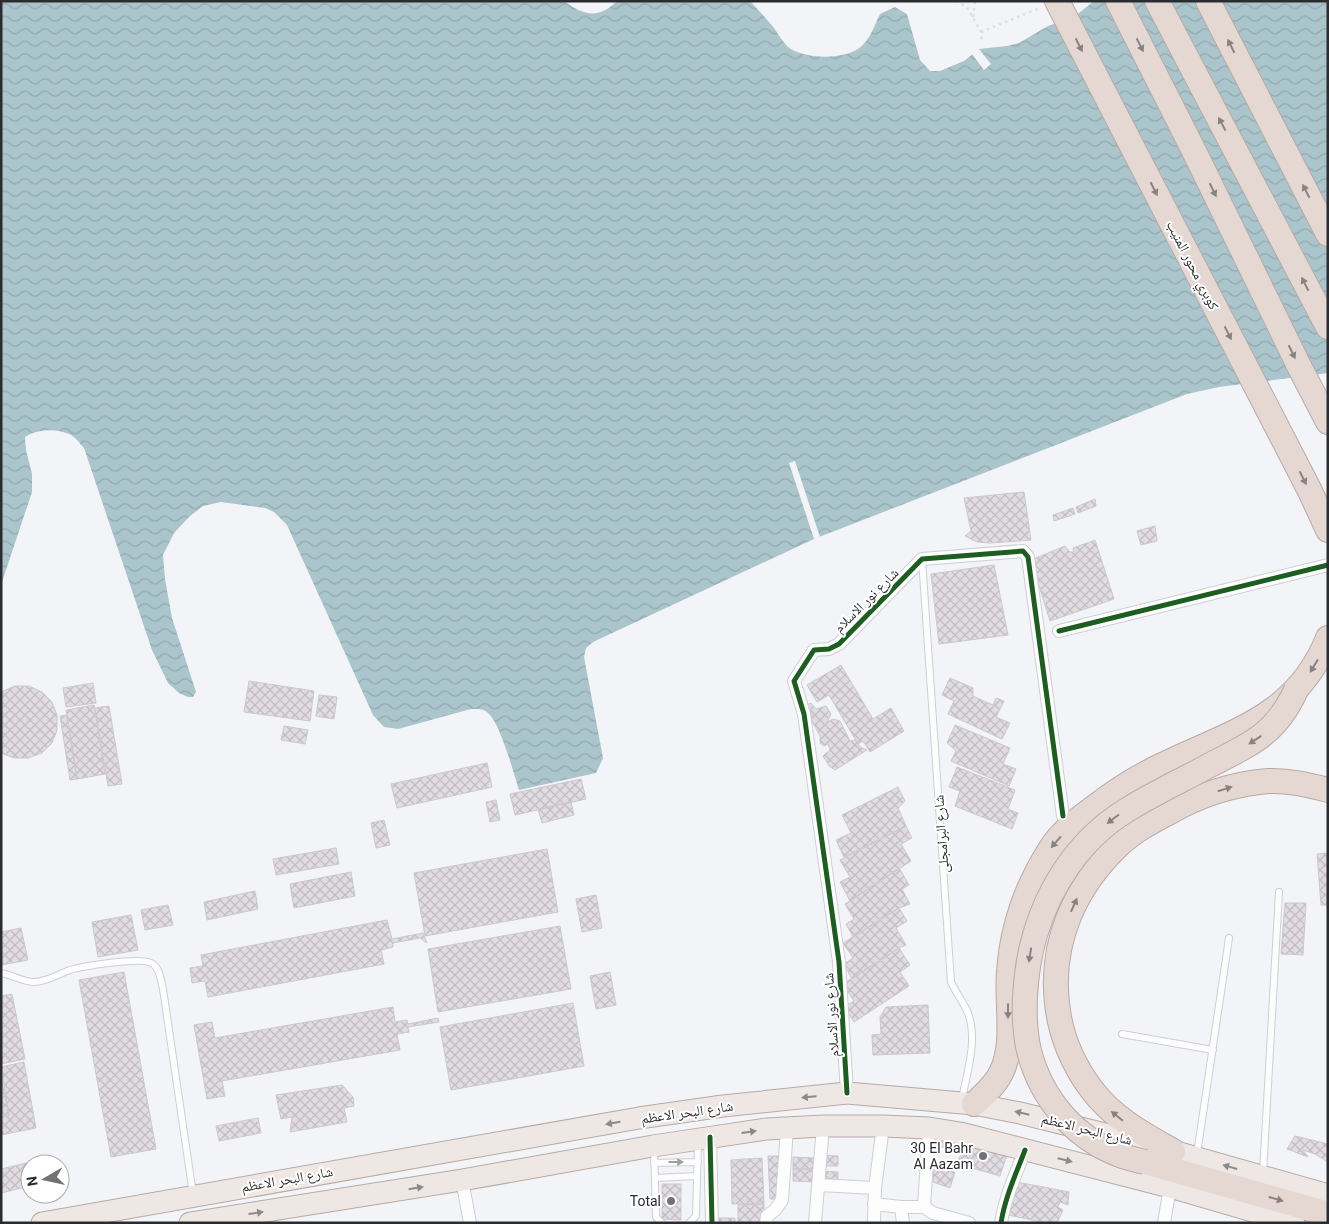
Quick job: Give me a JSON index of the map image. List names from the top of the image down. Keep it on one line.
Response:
{"streets":{"highway":["كوبري محور المنيب"],"main road":["شارع البحر الاعظم"],"street":["شارع نور الاسلام"],"lane":["شارع البرامجلى"]},"crossings":[["شارع نور الاسلام","شارع البرامجلى"],["شارع نور الاسلام","شارع البحر الاعظم"],["شارع البرامجلى","شارع البحر الاعظم"]],"places":["30 El Bahr Al Aazam","Total"],"north":"left"}
